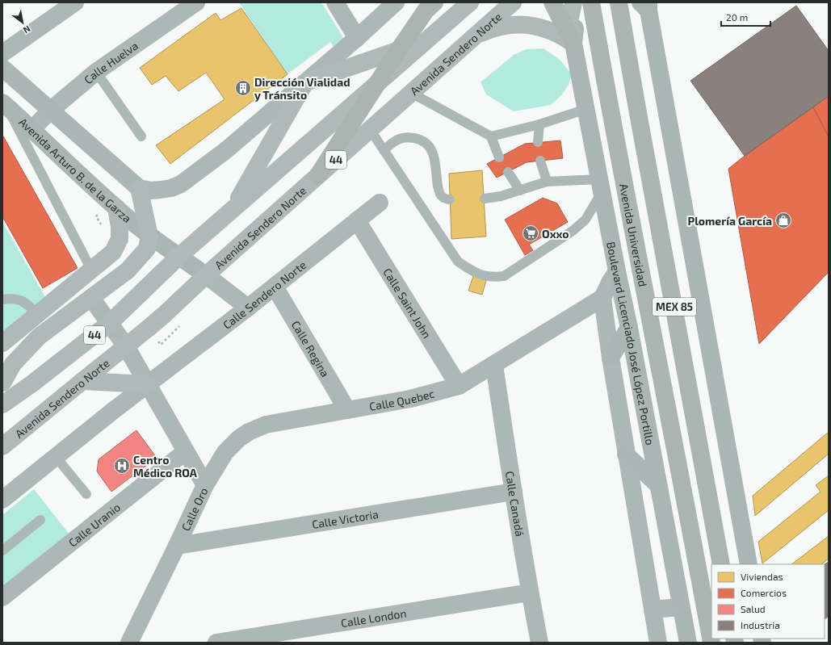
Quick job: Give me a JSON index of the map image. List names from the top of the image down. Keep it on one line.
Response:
{"streets":{"highway":["Avenida Universidad","MEX 85"],"main road":["Avenida Sendero Norte","44"],"street":["Calle Huelva","Avenida Arturo B. de la Garza","Calle Sendero Norte","Calle Saint John","Boulevard Licenciado José López Portillo","Calle Regina","Calle Quebec","Calle Canadá","Calle Oro","Calle Victoria","Calle Uranio","Calle London"]},"crossings":[["Avenida Sendero Norte","Calle Oro"],["Calle Huelva","Avenida Arturo B. de la Garza"],["44","Avenida Arturo B. de la Garza"],["44","Calle Oro"],["Calle Sendero Norte","Calle Saint John"],["Calle Sendero Norte","Calle Regina"],["Calle Sendero Norte","Calle Oro"],["Calle Saint John","Calle Quebec"],["Calle Regina","Calle Quebec"],["Calle Quebec","Calle Canadá"],["Calle Quebec","Calle Oro"],["Calle Canadá","Calle Victoria"],["Calle Canadá","Calle London"],["Calle Oro","Calle Victoria"],["Calle Oro","Calle Uranio"]],"places":{"building":["Dirección Vialidad y Tránsito"],"shop":["Plomería García"],"supermarket":["Oxxo"],"hospital":["Centro Médico ROA"]},"legend":["Viviendas","Comercios","Salud","Industria"],"scale_bar":"20 m","north":"bottom right"}
